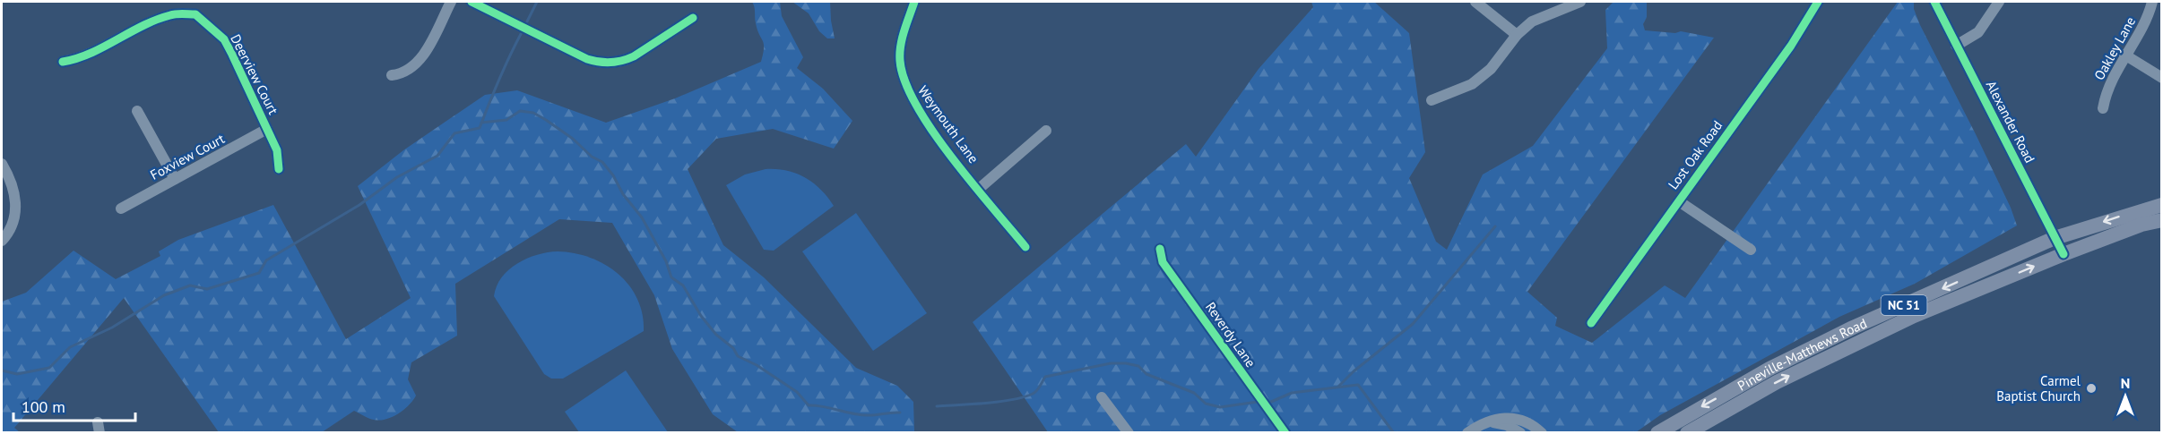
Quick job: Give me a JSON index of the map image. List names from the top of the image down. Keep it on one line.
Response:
{"streets":{"main road":["NC 51","Pineville-Matthews Road"],"street":["Oakley Lane","Deerview Court","Alexander Road","Weymouth Lane","Lost Oak Road","Foxview Court","Reverdy Lane"]},"crossings":[["Deerview Court","Foxview Court"],["Alexander Road","Pineville-Matthews Road"]],"places":["Carmel Baptist Church"],"scale_bar":"100 m","north":"top"}
